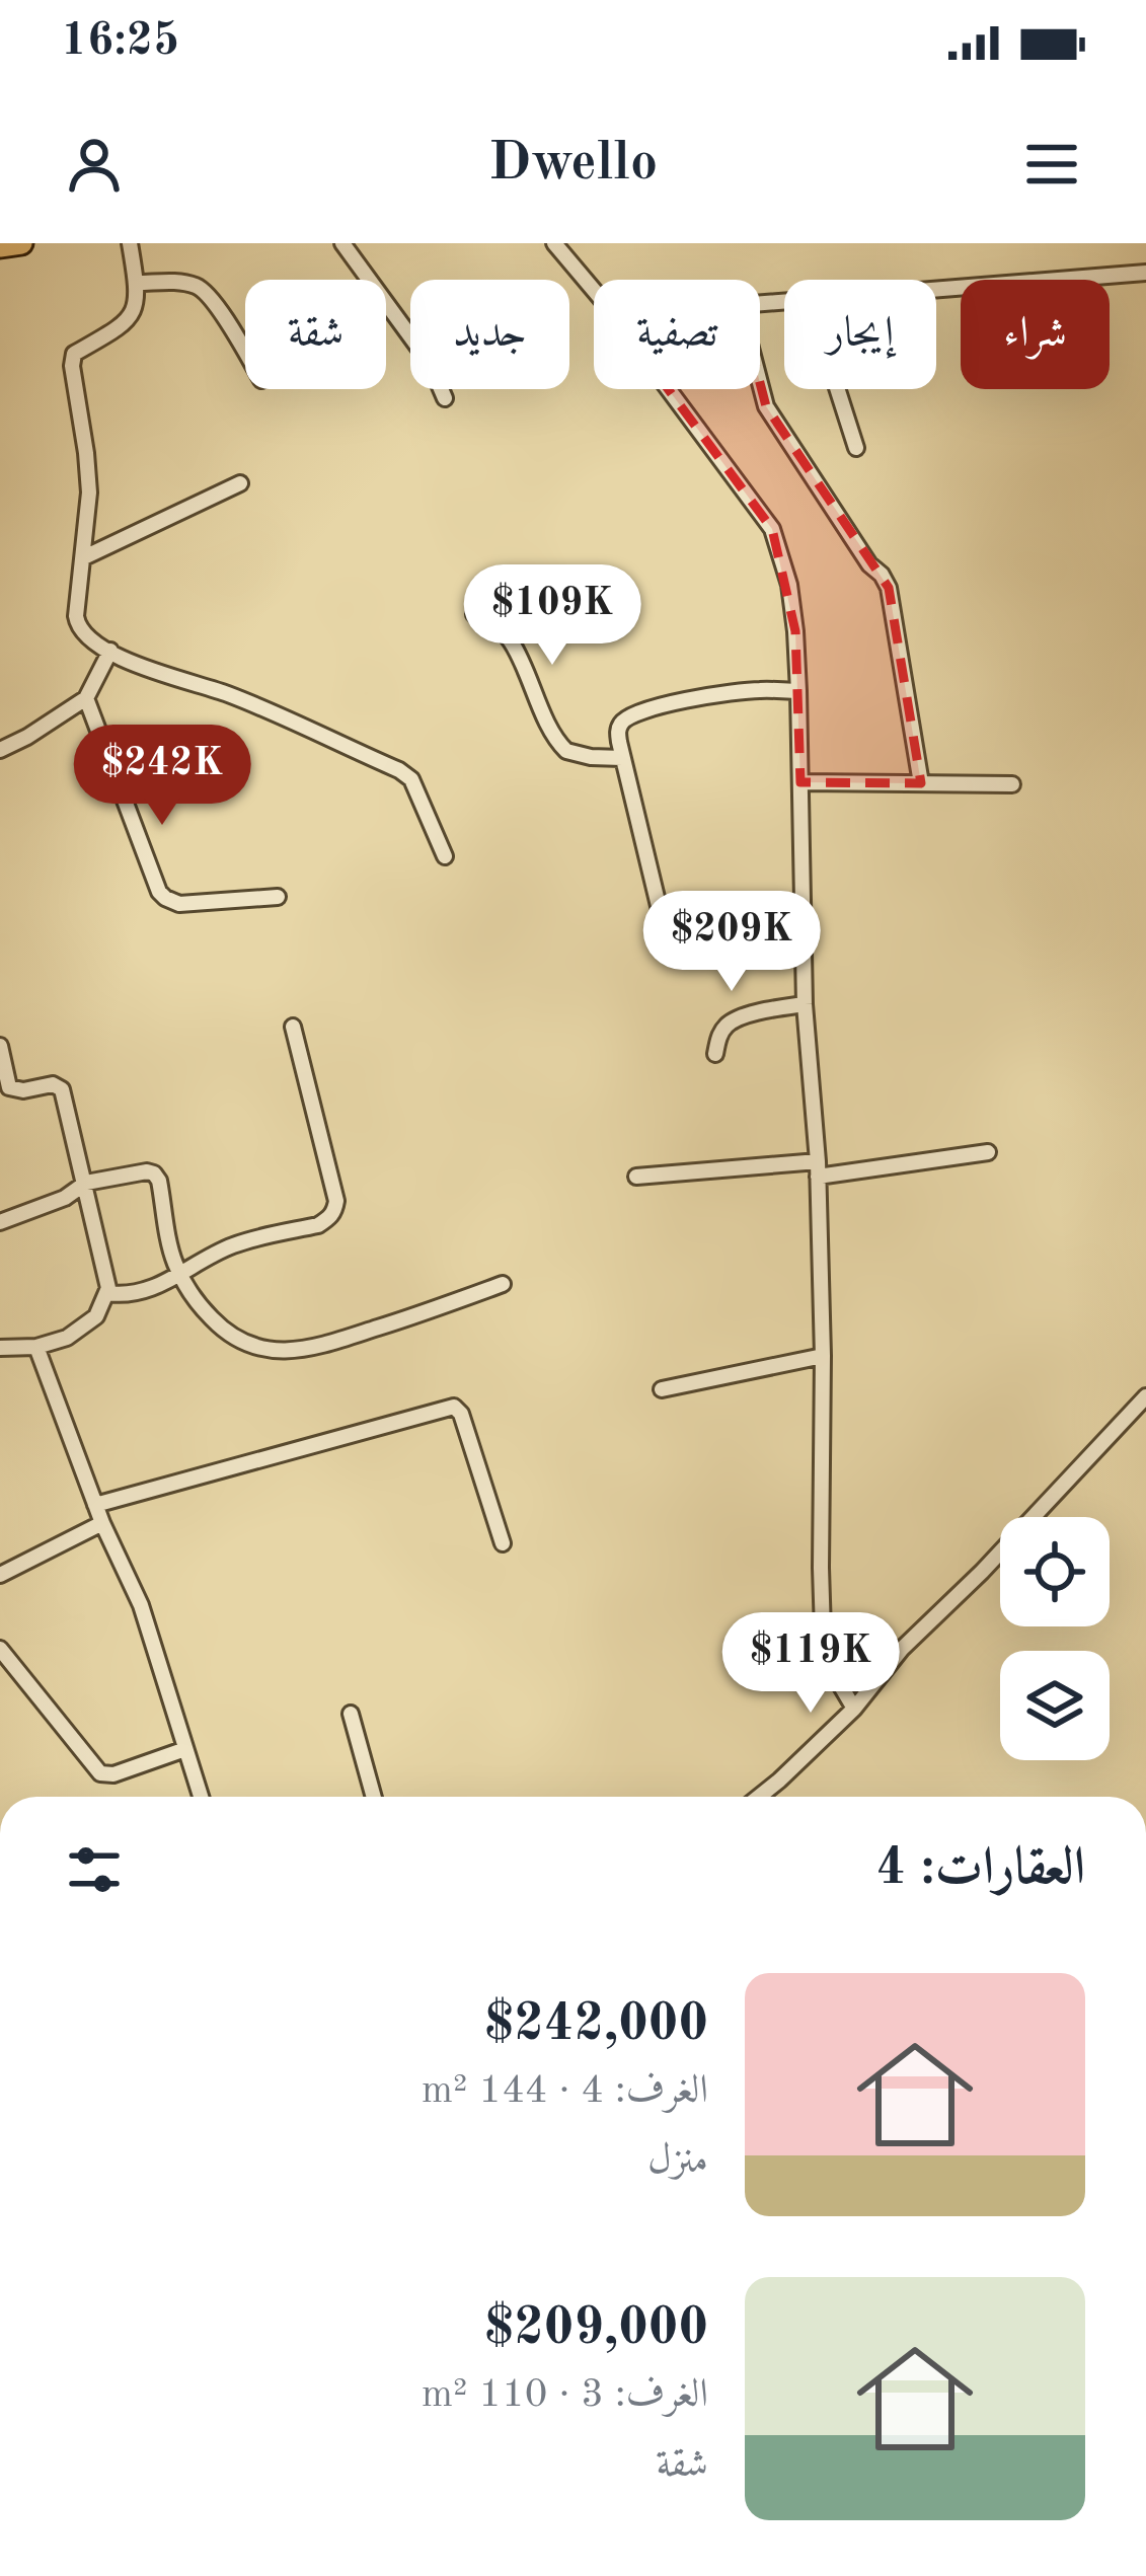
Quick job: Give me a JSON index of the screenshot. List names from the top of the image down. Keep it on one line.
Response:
{"page":{"status":"16:25","header":"Dwello","chip":["شراء","إيجار","تصفية","جديد","شقة"],"price":["$109K","$242K","$209K","$119K"],"heading":"العقارات: 4","list":[{"name":"$242,000","note":"الغرف: 4 · 144 m² · منزل"},{"name":"$209,000","note":"الغرف: 3 · 110 m² · شقة"}]}}
